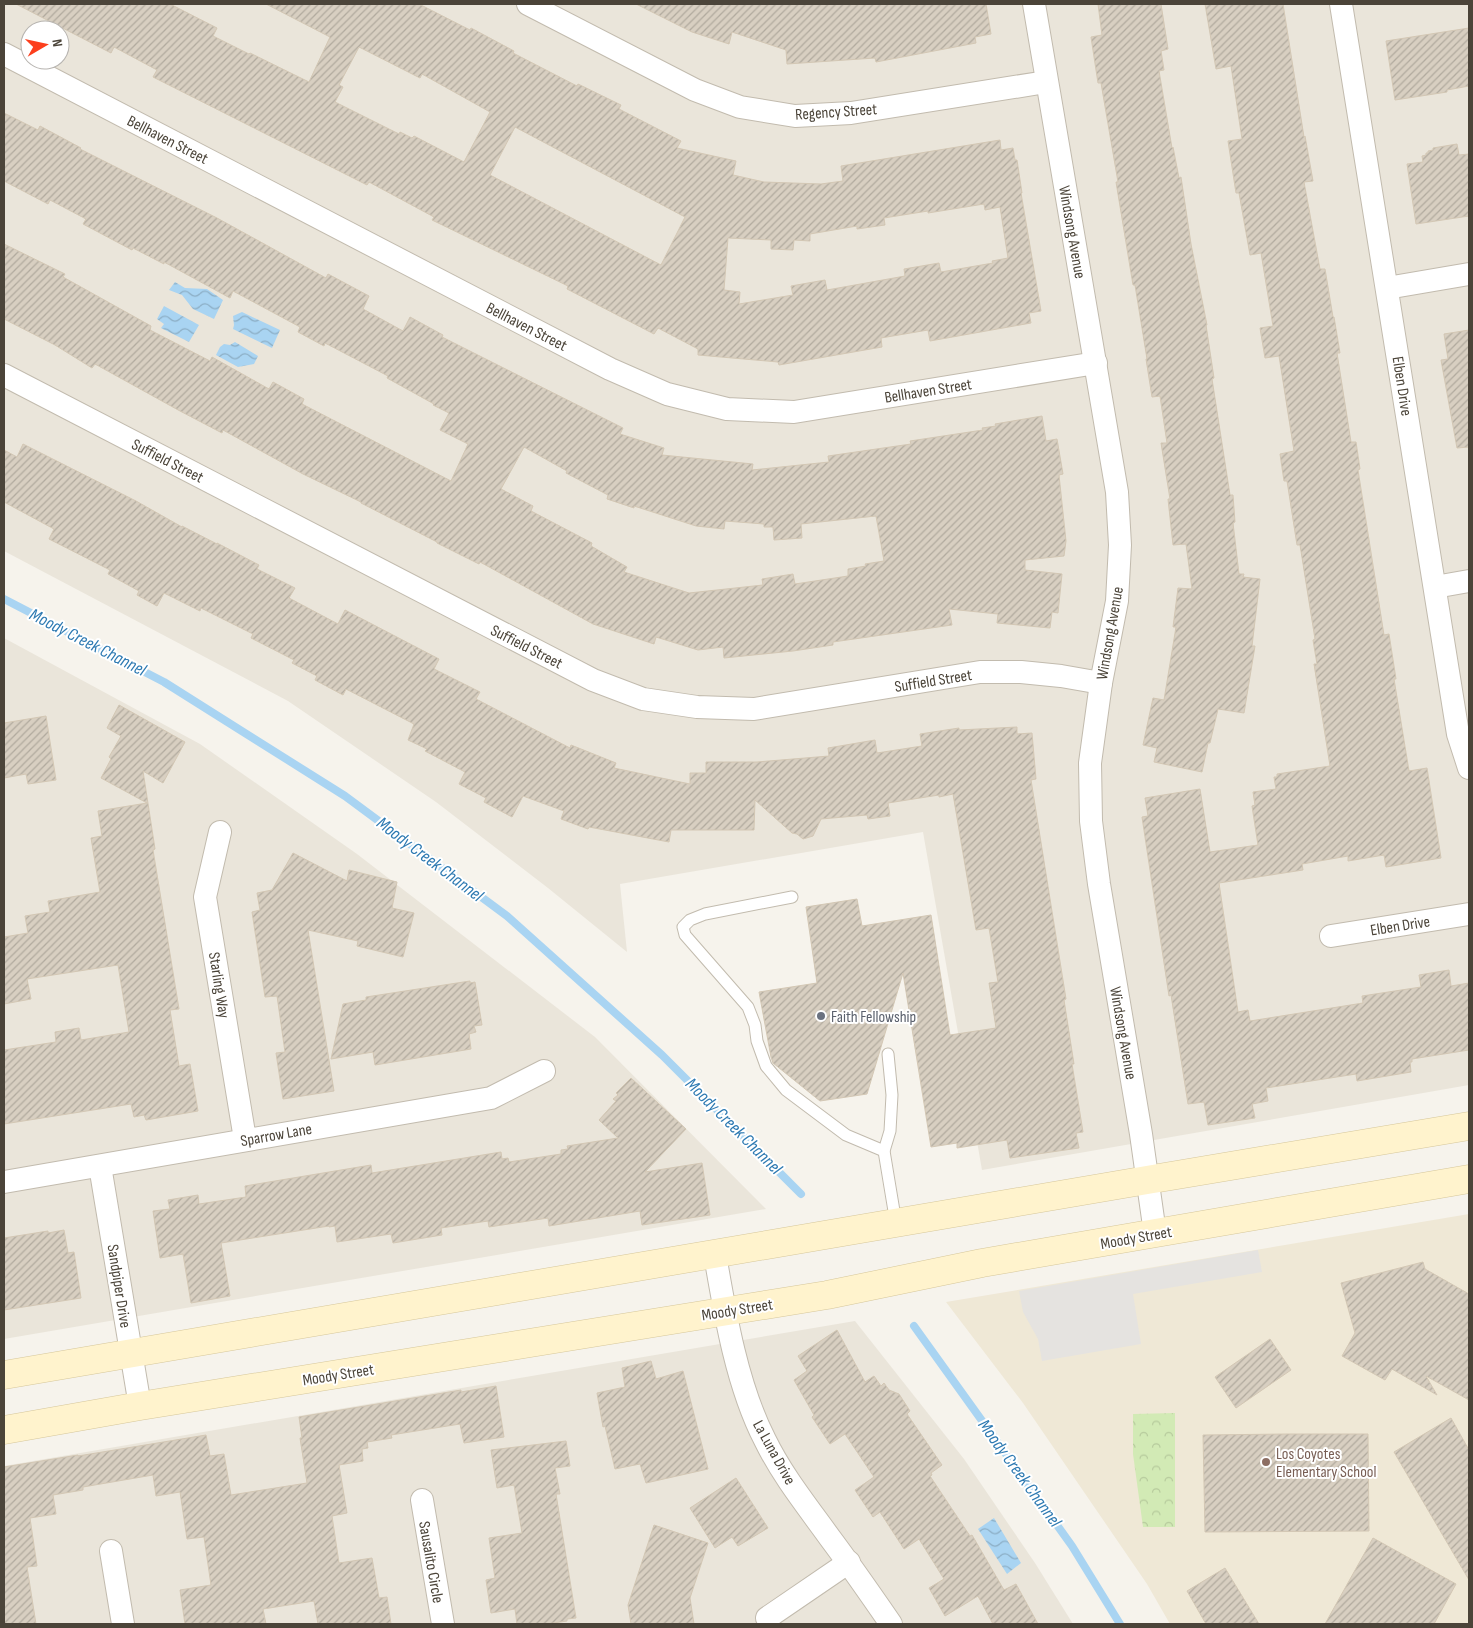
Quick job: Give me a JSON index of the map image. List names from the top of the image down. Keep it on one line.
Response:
{"streets":{"main road":["Moody Street"],"street":["Regency Street","Bellhaven Street","Windsong Avenue","Elben Drive","Suffield Street","Starling Way","Sparrow Lane","Sandpiper Drive","La Luna Drive","Sausalito Circle"]},"crossings":[["Regency Street","Windsong Avenue"],["Bellhaven Street","Windsong Avenue"],["Windsong Avenue","Suffield Street"],["Windsong Avenue","Moody Street"],["Starling Way","Sparrow Lane"],["Sparrow Lane","Sandpiper Drive"],["Moody Street","Sandpiper Drive"],["Moody Street","La Luna Drive"]],"water":["Moody Creek Channel"],"places":["Faith Fellowship","Los Coyotes Elementary School"],"north":"right"}
